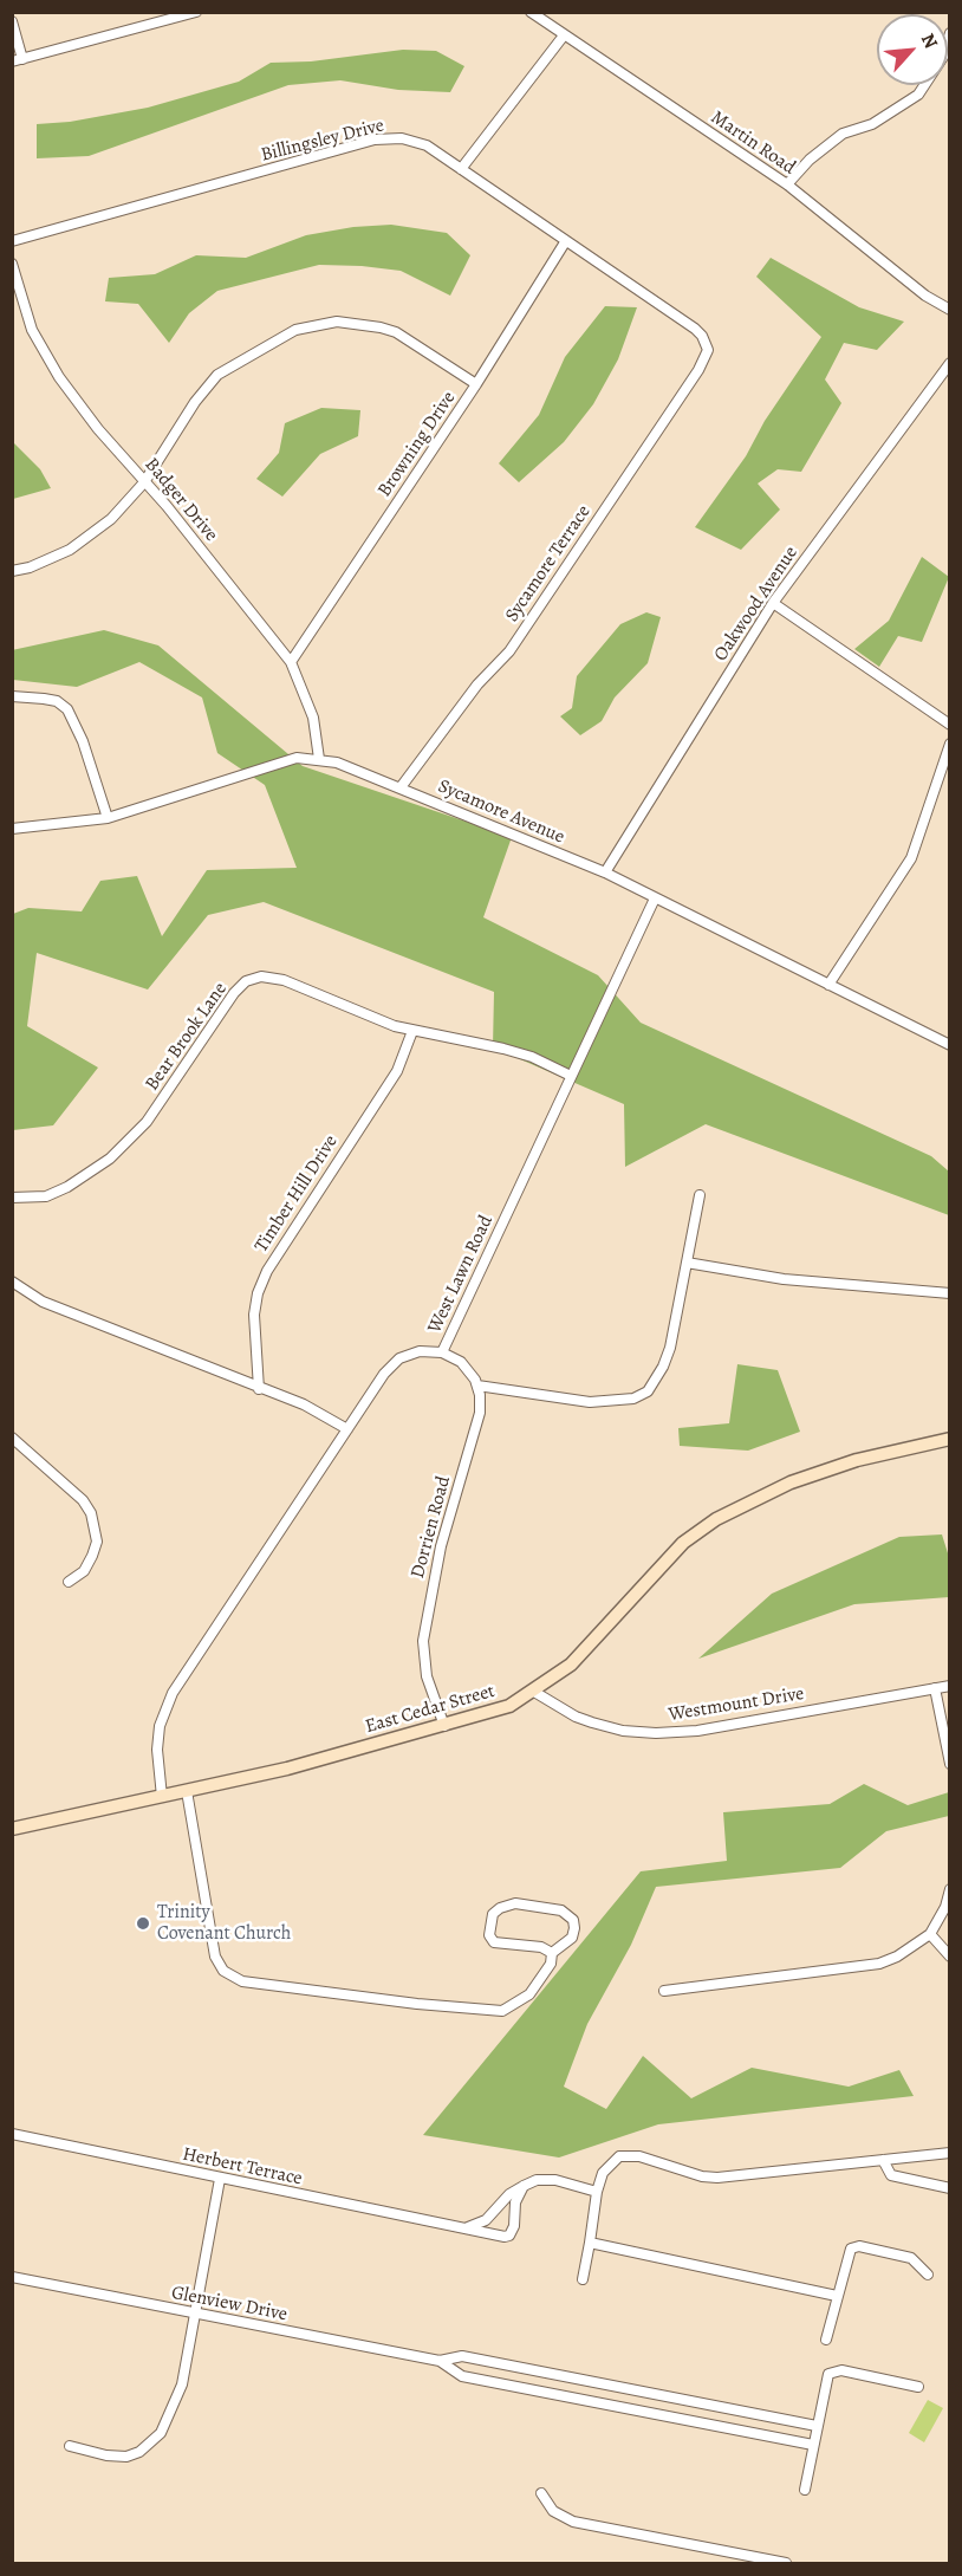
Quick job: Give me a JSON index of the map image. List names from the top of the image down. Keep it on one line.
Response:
{"streets":{"main road":["East Cedar Street"],"street":["Billingsley Drive","Martin Road","Browning Drive","Badger Drive","Sycamore Terrace","Oakwood Avenue","Sycamore Avenue","Bear Brook Lane","Timber Hill Drive","West Lawn Road","Dorrien Road","Westmount Drive","Herbert Terrace","Glenview Drive"]},"crossings":[["Billingsley Drive","Browning Drive"],["Billingsley Drive","Sycamore Terrace"],["Browning Drive","Badger Drive"],["Badger Drive","Sycamore Avenue"],["Sycamore Terrace","Sycamore Avenue"],["Oakwood Avenue","Sycamore Avenue"],["Sycamore Avenue","West Lawn Road"],["Bear Brook Lane","Timber Hill Drive"],["Bear Brook Lane","West Lawn Road"],["West Lawn Road","East Cedar Street"],["Dorrien Road","East Cedar Street"],["Westmount Drive","East Cedar Street"]],"places":["Trinity Covenant Church"],"north":"top right"}
